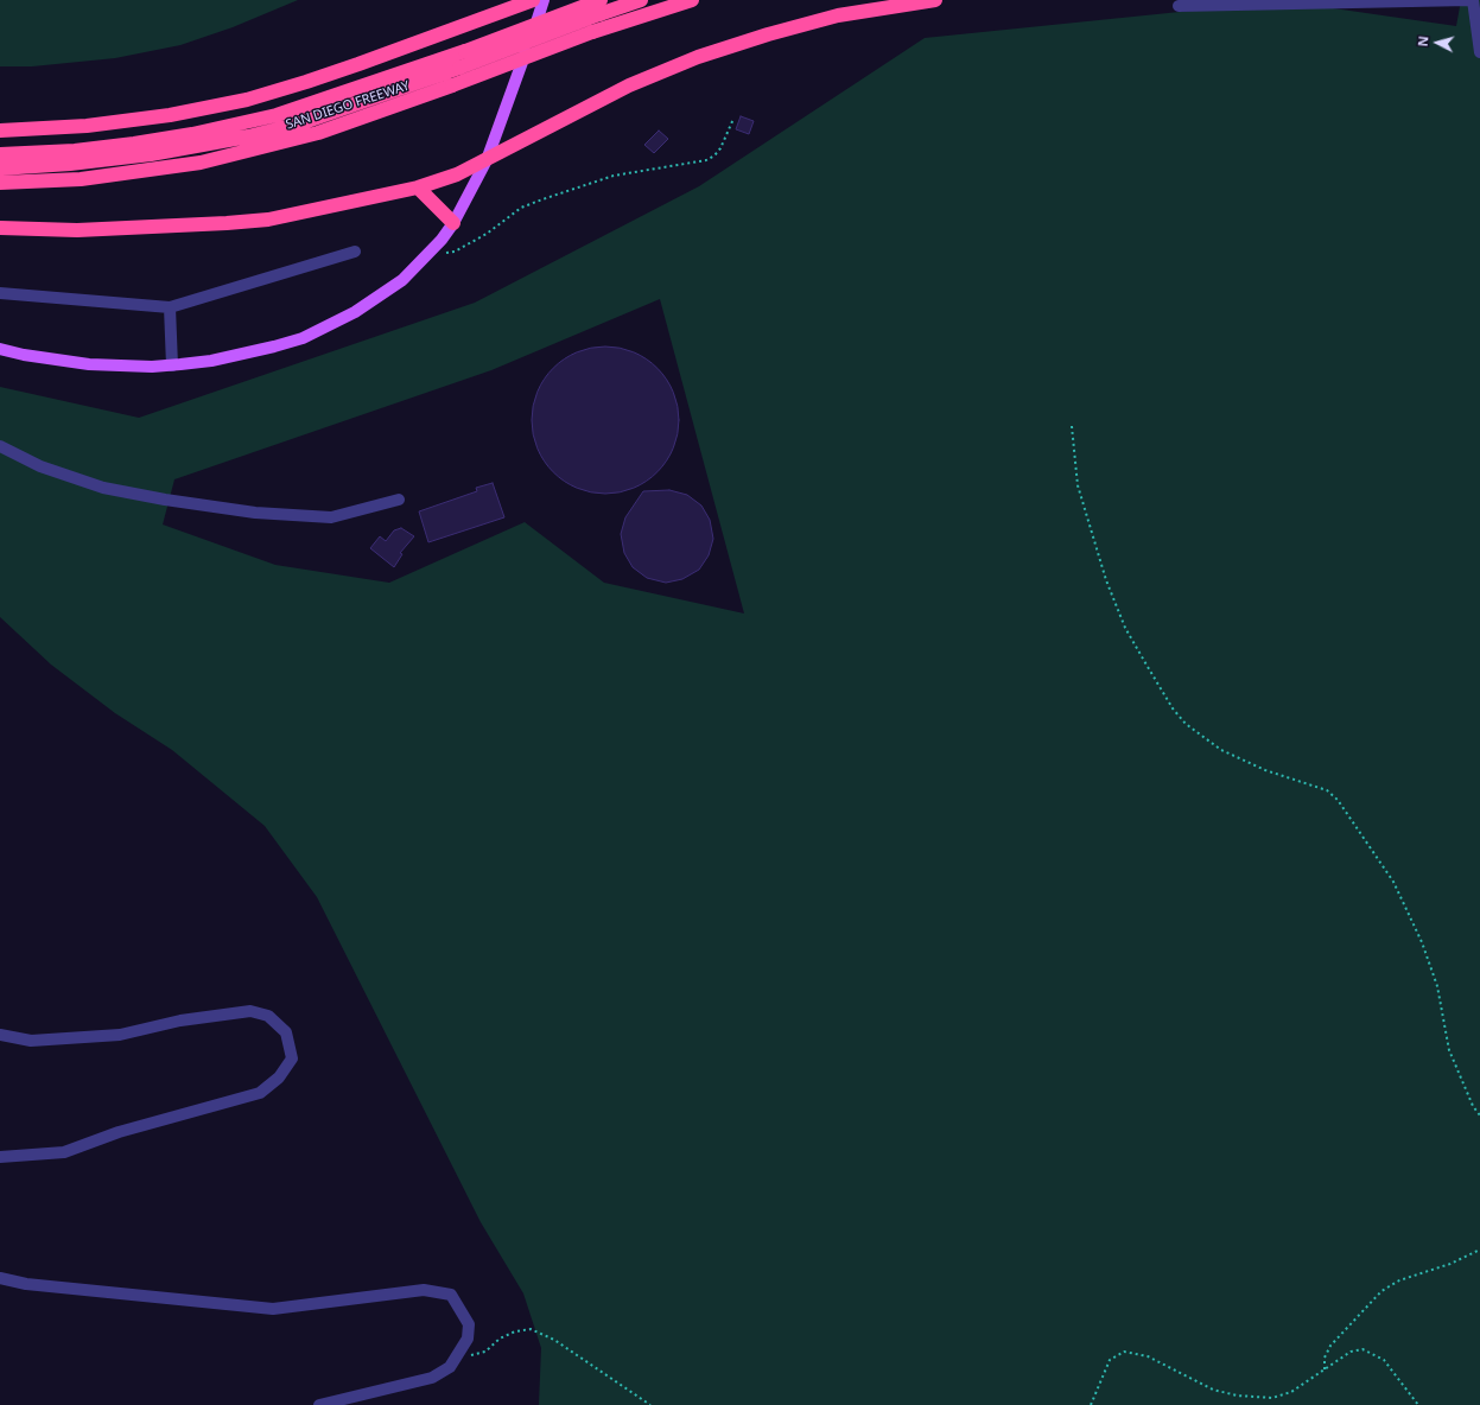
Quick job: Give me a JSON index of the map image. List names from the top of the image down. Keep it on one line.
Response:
{"streets":{"highway":["SAN DIEGO FREEWAY"]},"north":"left"}
